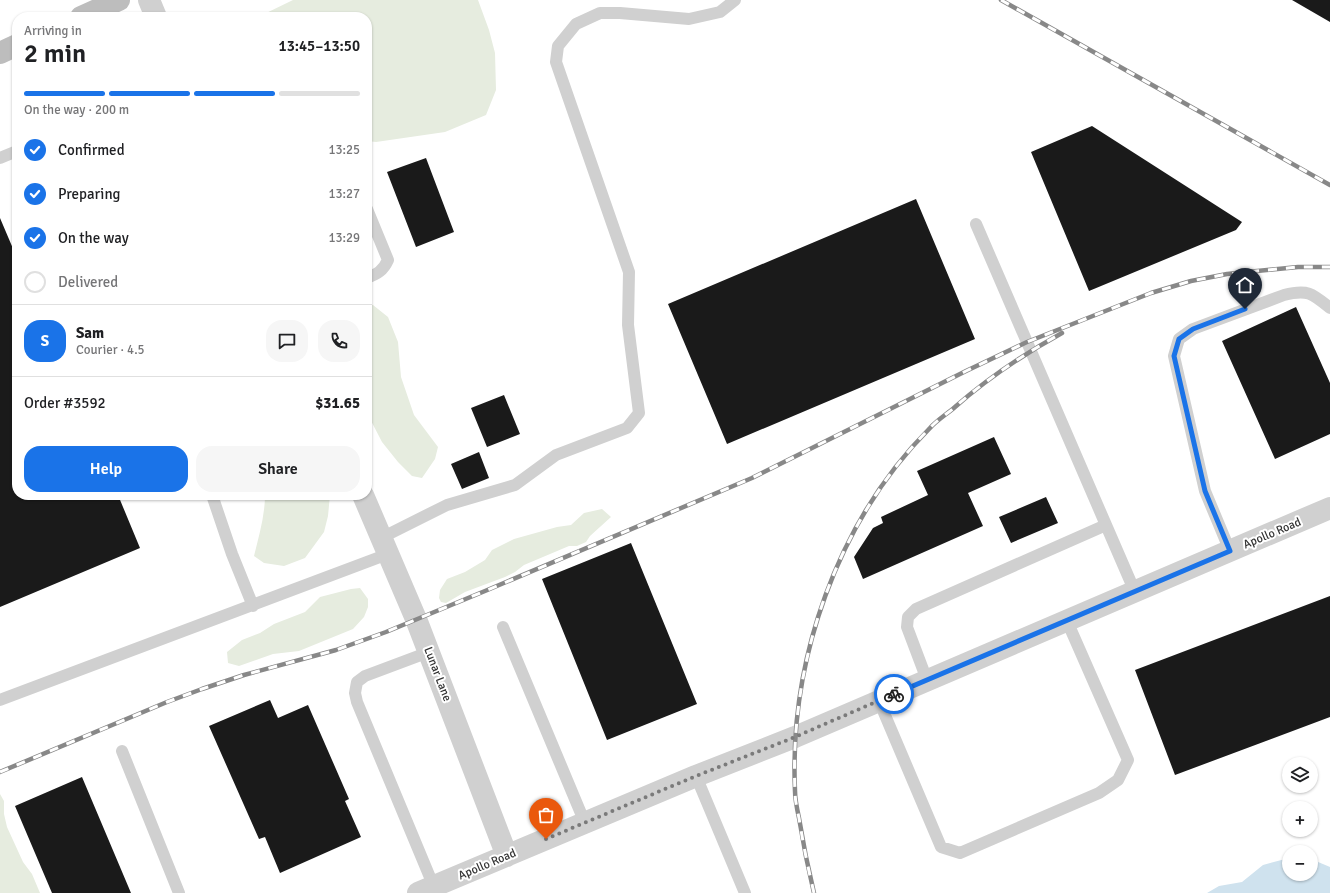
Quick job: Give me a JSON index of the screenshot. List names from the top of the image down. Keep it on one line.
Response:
{"streets":{"street":["Apollo Road","Lunar Lane"]},"crossings":[["Apollo Road","Lunar Lane"]],"page":{"heading":["2 min","Arriving in","13:45–13:50"],"panel":["Sam","Courier · 4.5","Order #3592","$31.65"],"bar":"On the way · 200 m","list":[["Confirmed","13:25"],["Preparing","13:27"],["On the way","13:29"],"Delivered"],"round":"S","buttons":["Help","Share"],"map_buttons":["+","−"]}}
